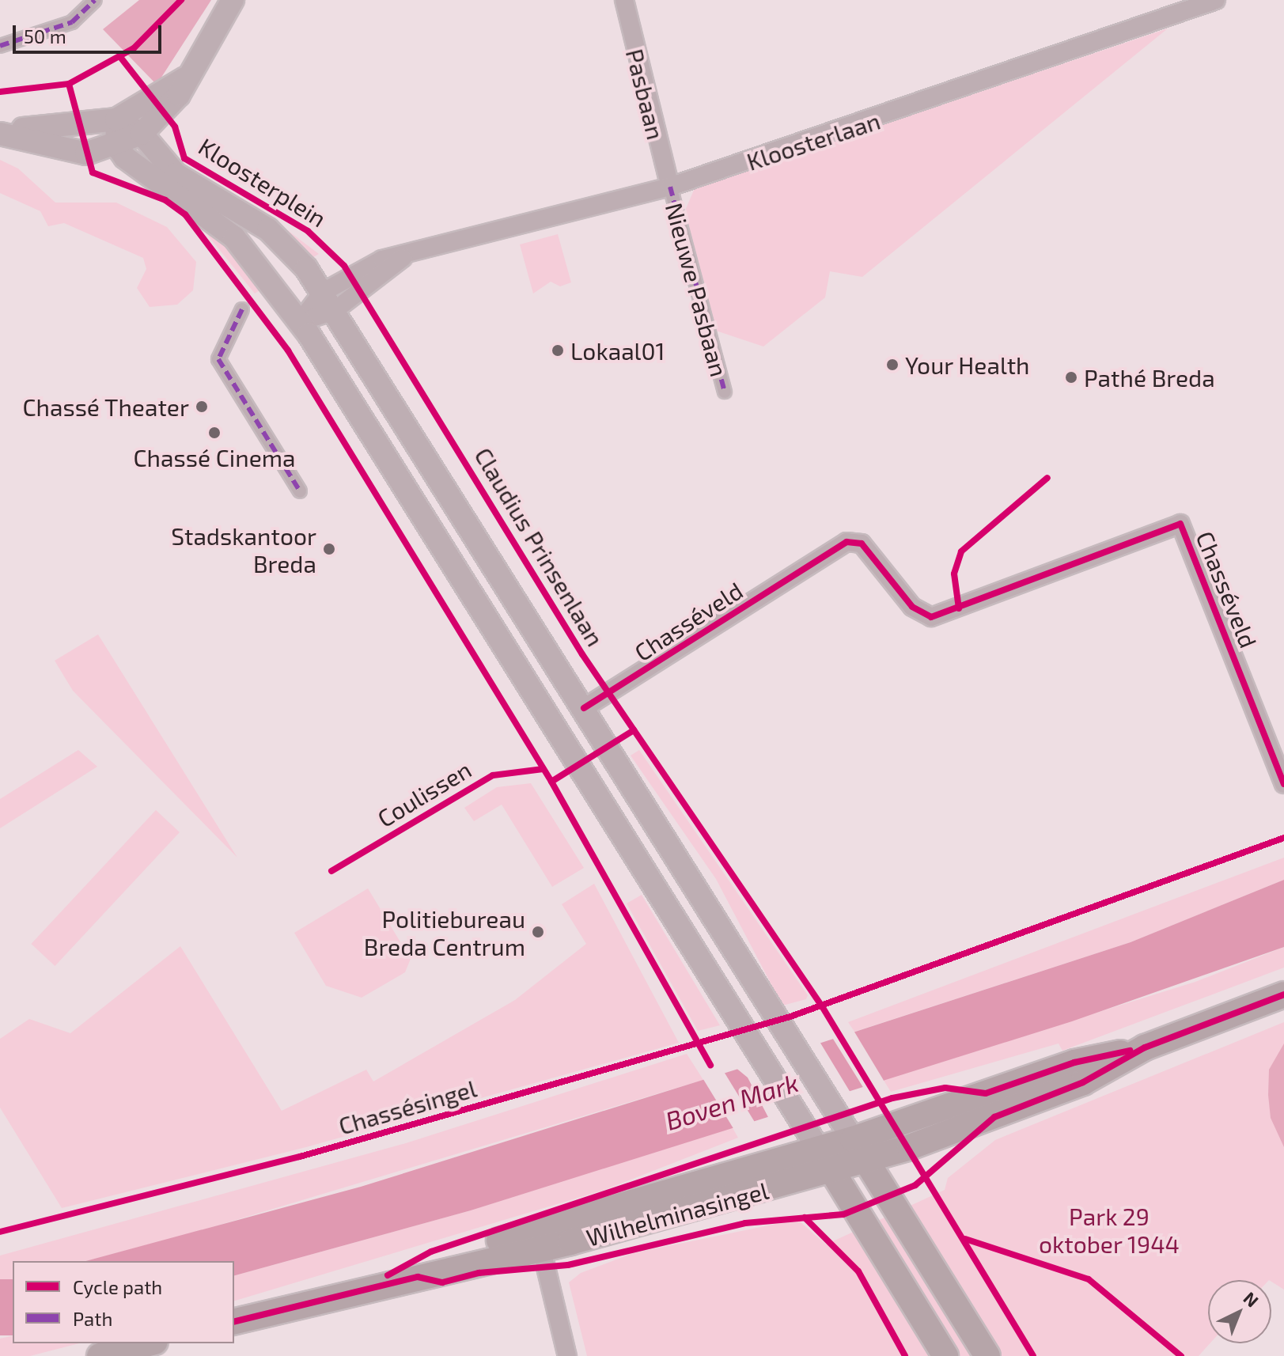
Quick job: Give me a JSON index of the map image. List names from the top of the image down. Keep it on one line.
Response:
{"streets":{"main road":["Claudius Prinsenlaan","Wilhelminasingel"],"street":["Pasbaan","Kloosterlaan","Kloosterplein","Nieuwe Pasbaan","Chasséveld"],"cycle path":["Coulissen","Chassésingel"]},"crossings":[["Pasbaan","Kloosterlaan"],["Pasbaan","Nieuwe Pasbaan"],["Kloosterlaan","Kloosterplein"],["Kloosterlaan","Nieuwe Pasbaan"],["Kloosterlaan","Claudius Prinsenlaan"],["Kloosterplein","Claudius Prinsenlaan"],["Claudius Prinsenlaan","Chasséveld"],["Claudius Prinsenlaan","Wilhelminasingel"]],"water":["Boven Mark"],"parks":["Park 29 oktober 1944"],"places":["Lokaal01","Your Health","Pathé Breda","Chassé Theater","Chassé Cinema","Stadskantoor Breda","Politiebureau Breda Centrum"],"legend":["Cycle path","Path"],"scale_bar":"50 m","north":"top right"}
